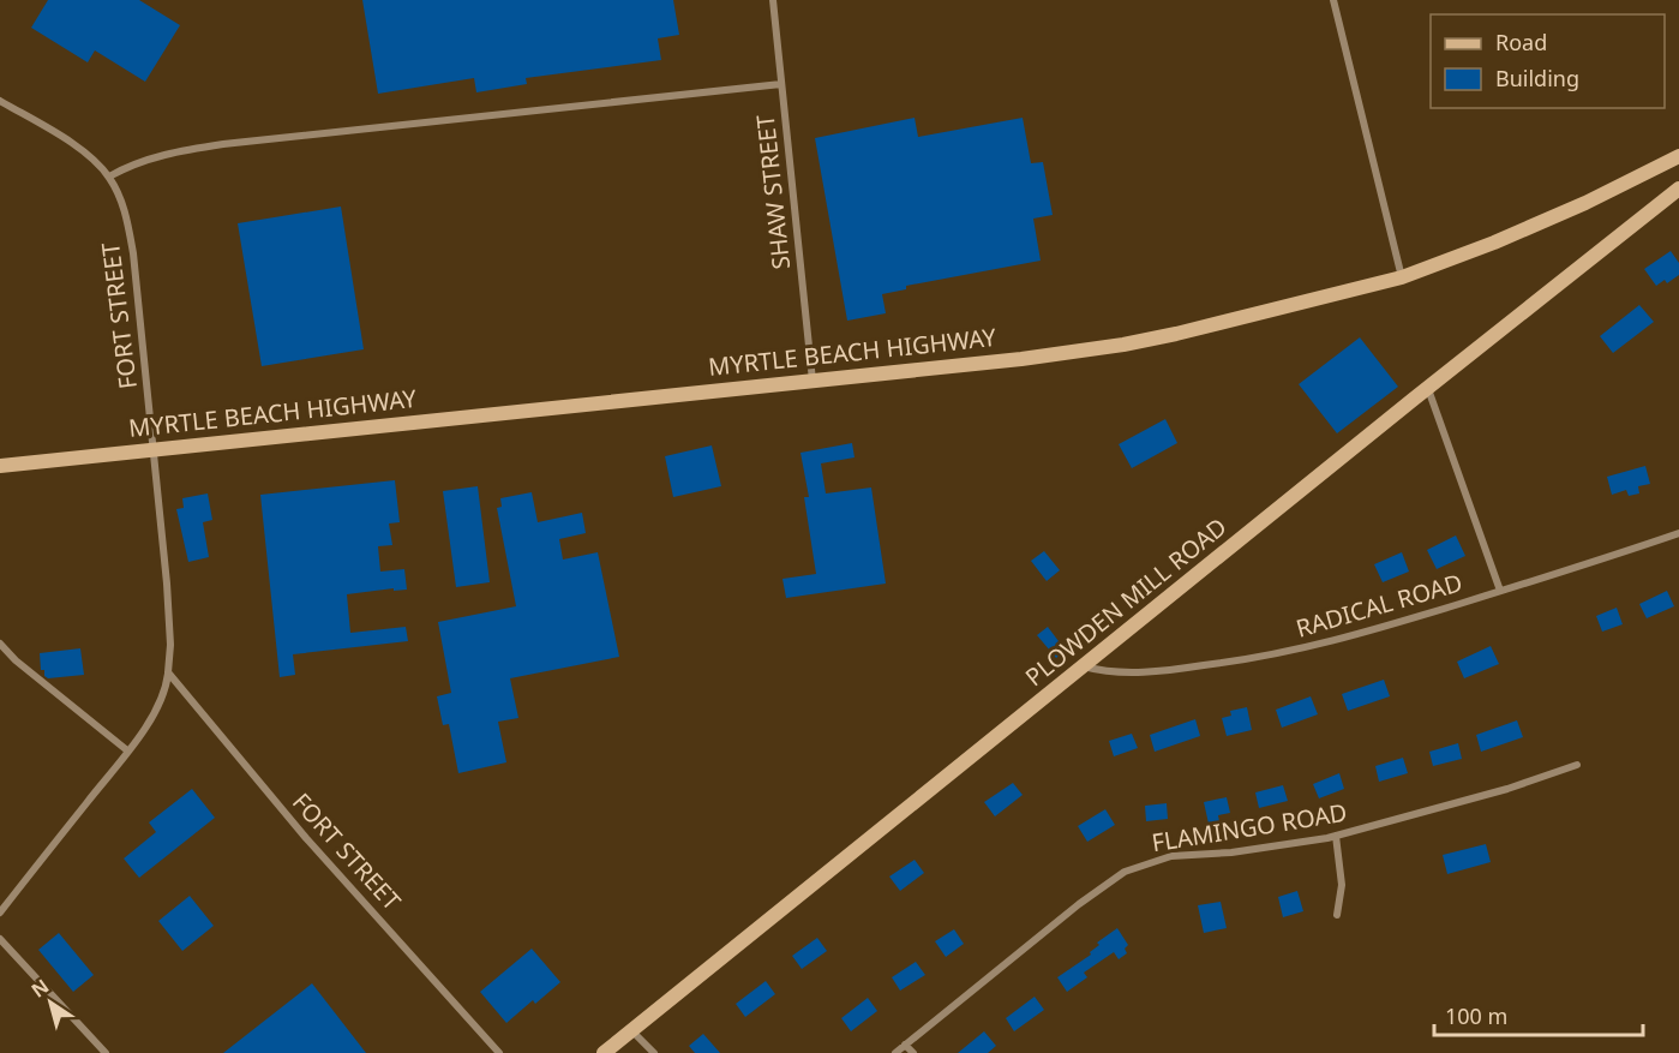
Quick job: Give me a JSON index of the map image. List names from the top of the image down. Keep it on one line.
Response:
{"streets":{"main road":["MYRTLE BEACH HIGHWAY","PLOWDEN MILL ROAD"],"street":["SHAW STREET","FORT STREET","RADICAL ROAD","FLAMINGO ROAD"]},"crossings":[["SHAW STREET","MYRTLE BEACH HIGHWAY"],["FORT STREET","MYRTLE BEACH HIGHWAY"],["PLOWDEN MILL ROAD","RADICAL ROAD"]],"legend":["Road","Building"],"scale_bar":"100 m","north":"top left"}
